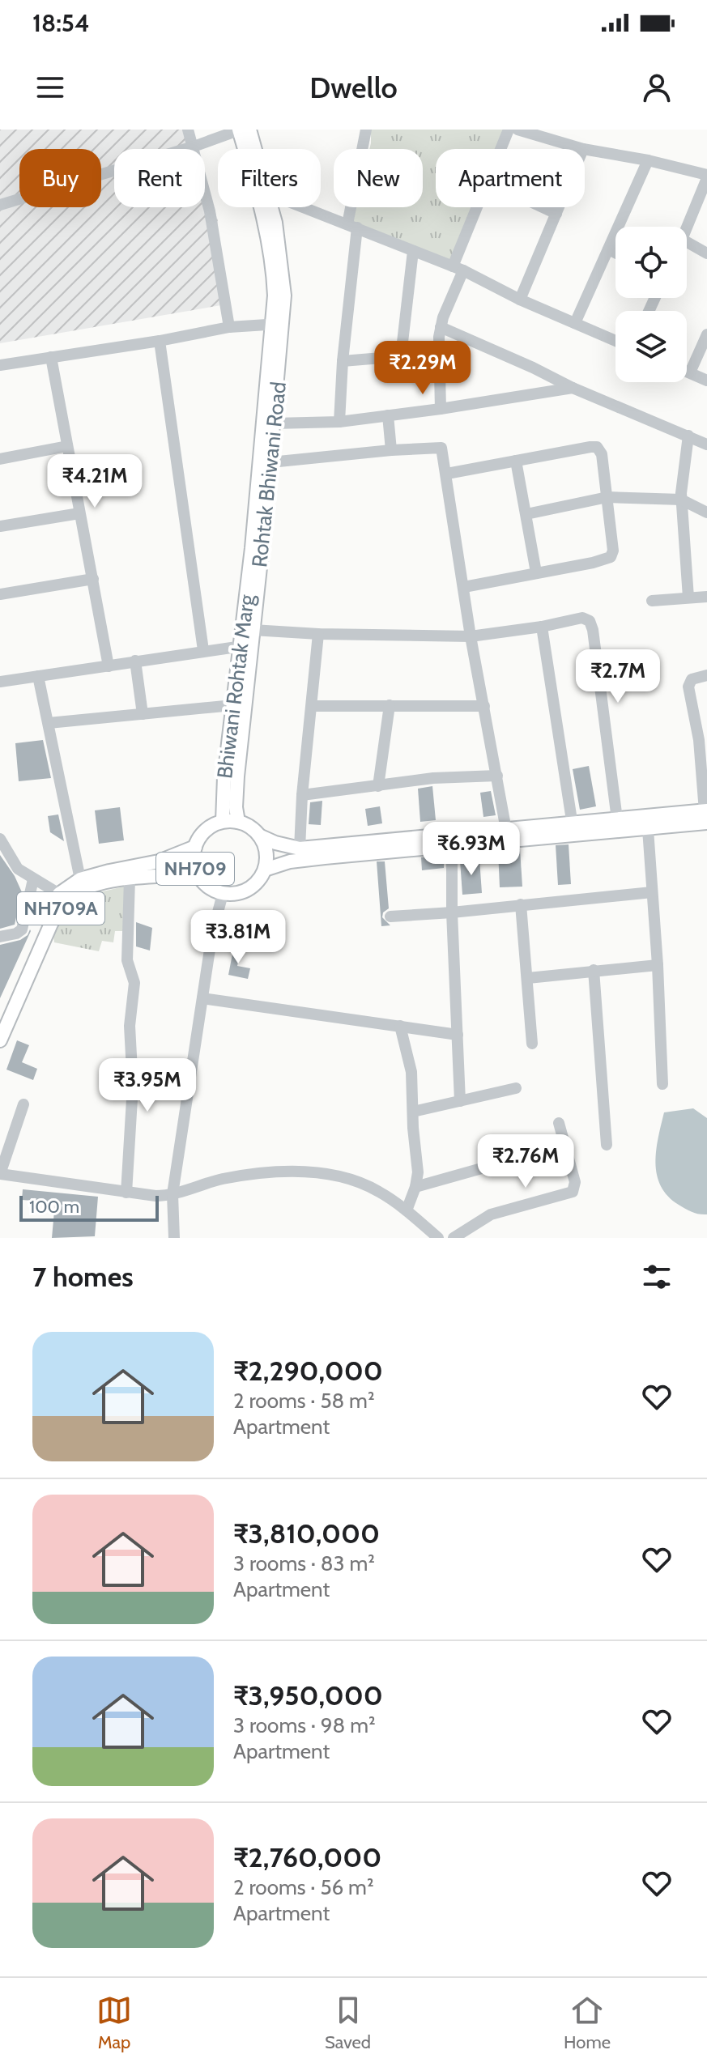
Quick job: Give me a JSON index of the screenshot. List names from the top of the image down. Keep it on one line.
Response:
{"streets":{"main road":["Rohtak Bhiwani Road","Bhiwani Rohtak Marg","NH709","NH709A"]},"crossings":[["Rohtak Bhiwani Road","Bhiwani Rohtak Marg"],["Bhiwani Rohtak Marg","NH709"],["Bhiwani Rohtak Marg","NH709A"],["NH709","NH709A"]],"scale_bar":"100 m","page":{"status":"18:54","header":"Dwello","chip":["Buy","Rent","Filters","New","Apartment"],"price":["₹2.29M","₹4.21M","₹2.7M","₹6.93M","₹3.81M","₹3.95M","₹2.76M"],"scale":"100 m","heading":"7 homes","list":[{"name":"₹2,290,000","note":"2 rooms · 58 m² · Apartment"},{"name":"₹3,810,000","note":"3 rooms · 83 m² · Apartment"},{"name":"₹3,950,000","note":"3 rooms · 98 m² · Apartment"},{"name":"₹2,760,000","note":"2 rooms · 56 m² · Apartment"}],"tabs":["Map","Saved","Home"]}}
